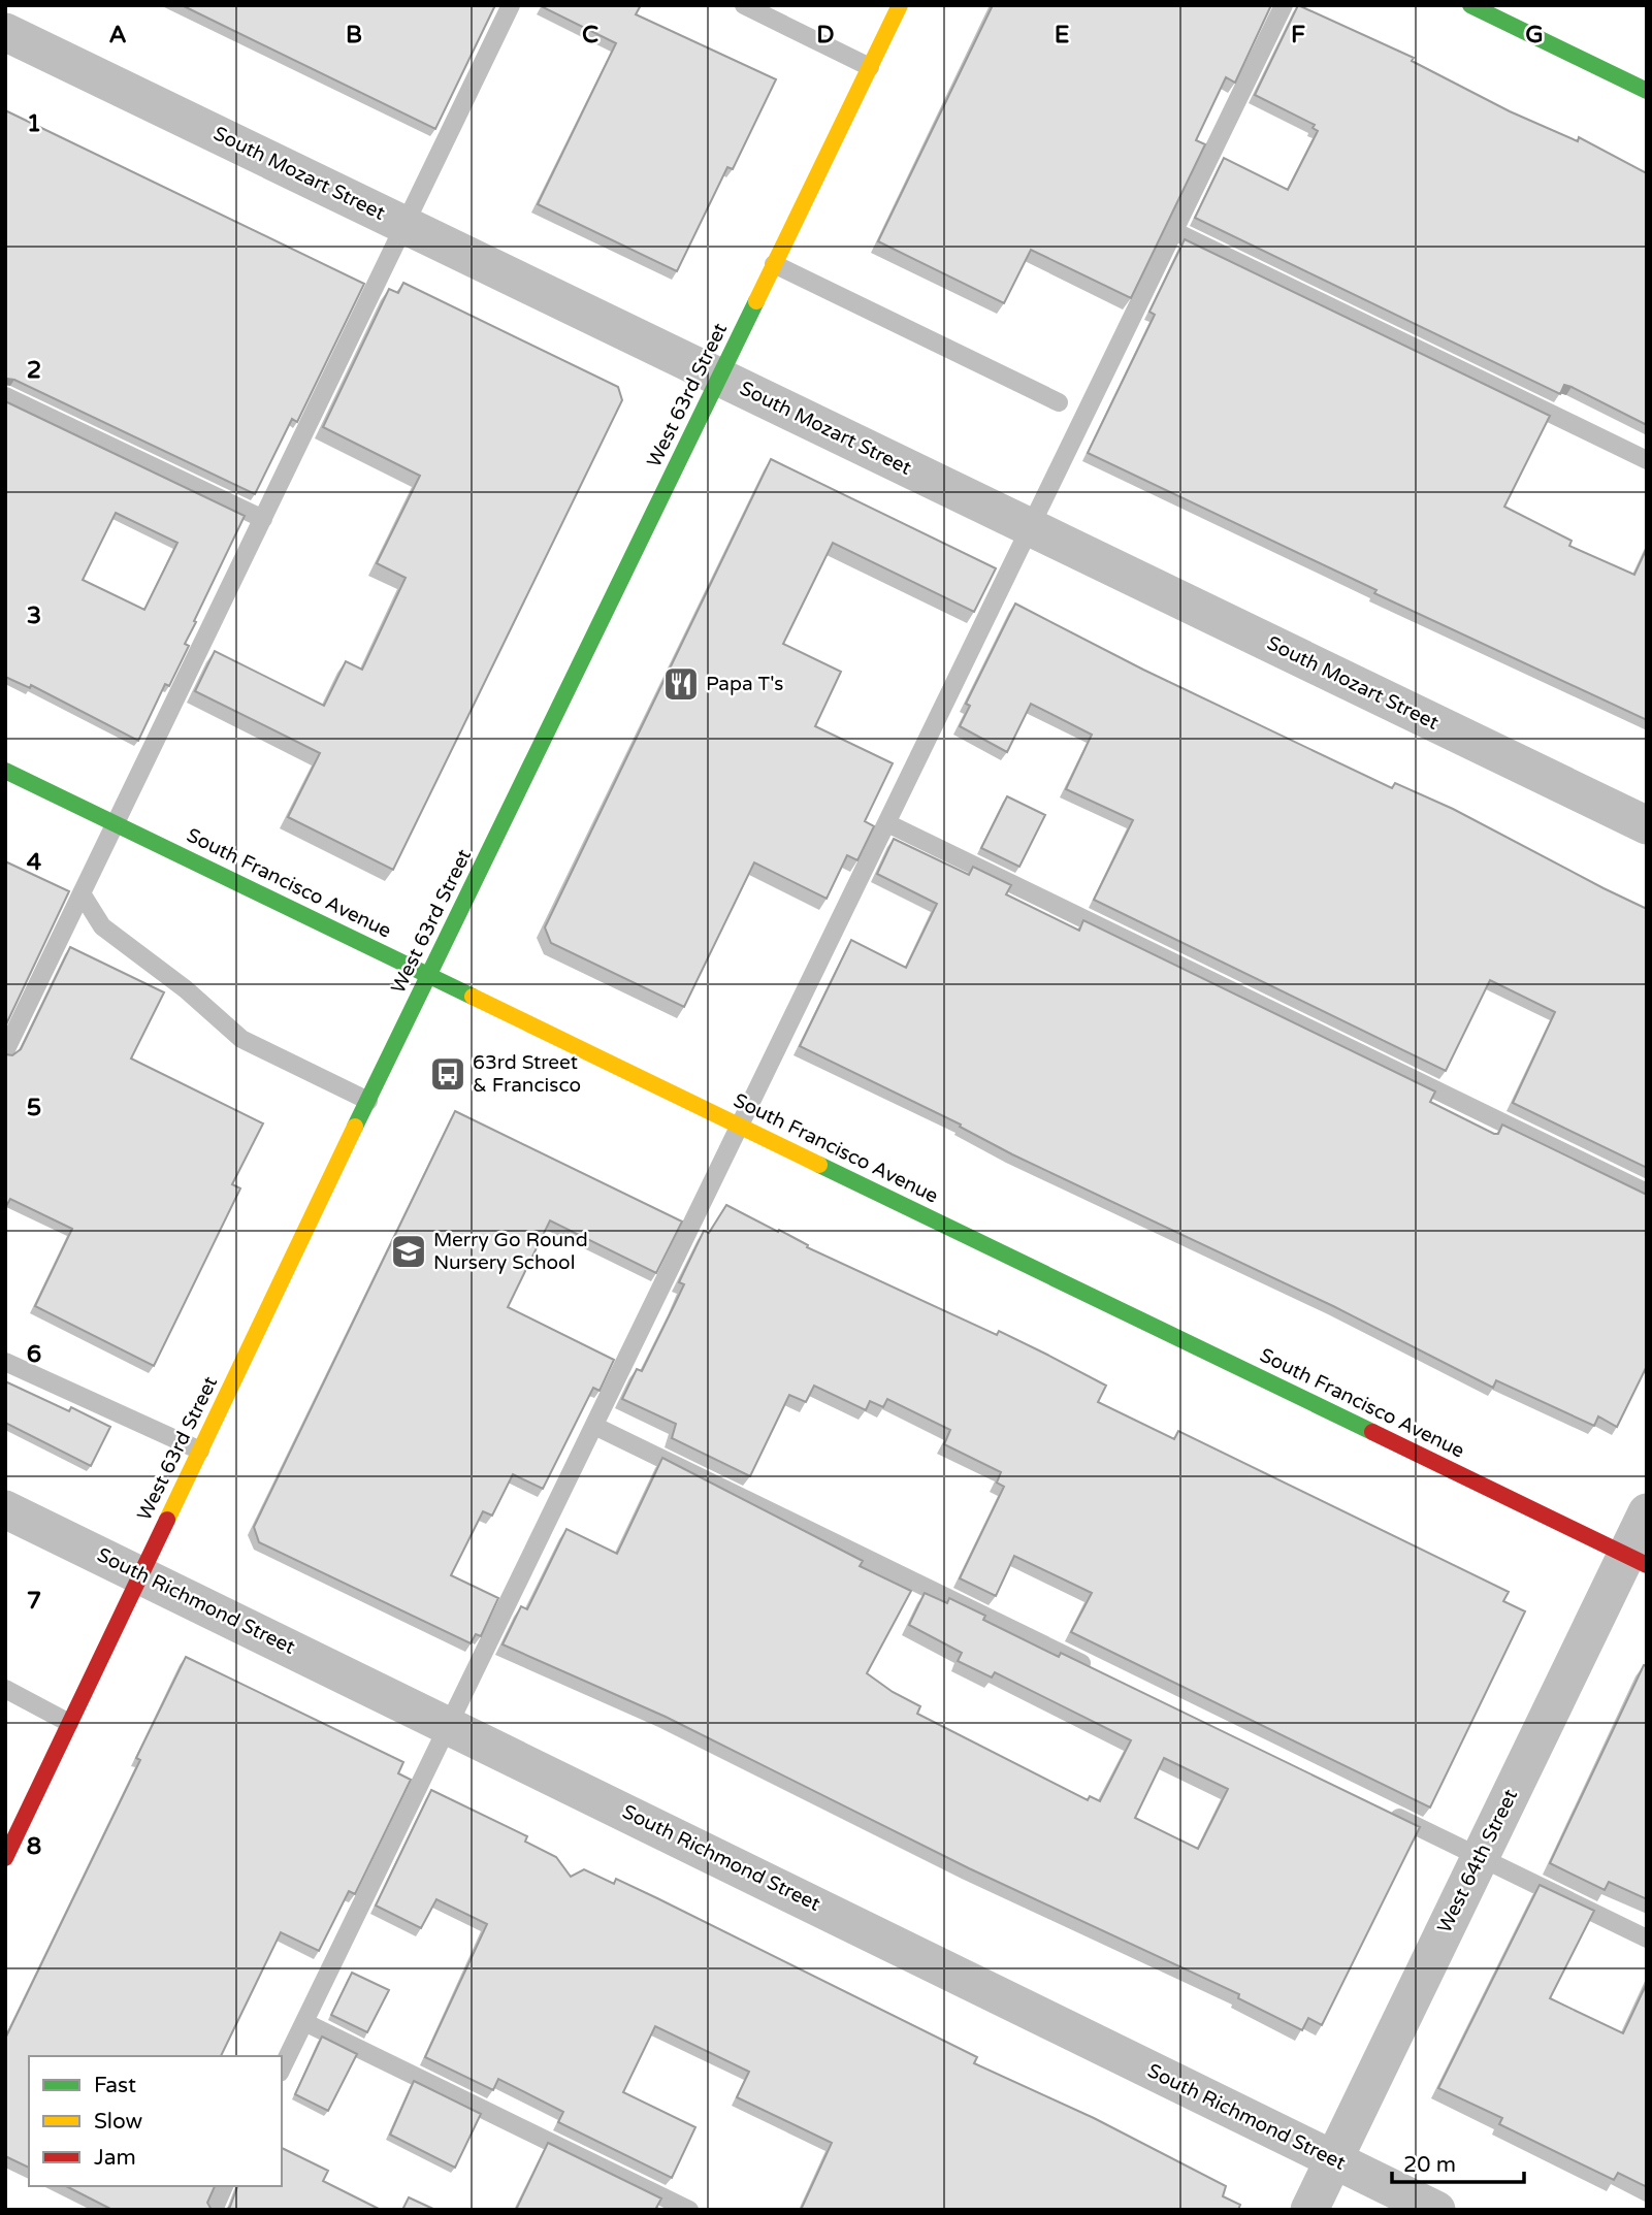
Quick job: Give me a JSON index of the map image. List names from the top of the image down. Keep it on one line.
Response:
{"streets":{"main road":["West 63rd Street","South Francisco Avenue"],"street":["South Mozart Street","South Richmond Street","West 64th Street"]},"crossings":[["South Mozart Street","West 63rd Street"],["West 63rd Street","South Francisco Avenue"],["West 63rd Street","South Richmond Street"],["South Francisco Avenue","West 64th Street"],["South Richmond Street","West 64th Street"]],"places":{"restaurant":["Papa T's"],"bus stop":["63rd Street & Francisco"],"school or university":["Merry Go Round Nursery School"]},"legend":["Fast","Slow","Jam"],"scale_bar":"20 m","grid":{"columns":["A","B","C","D","E","F","G"],"rows":["1","2","3","4","5","6","7","8"]}}
